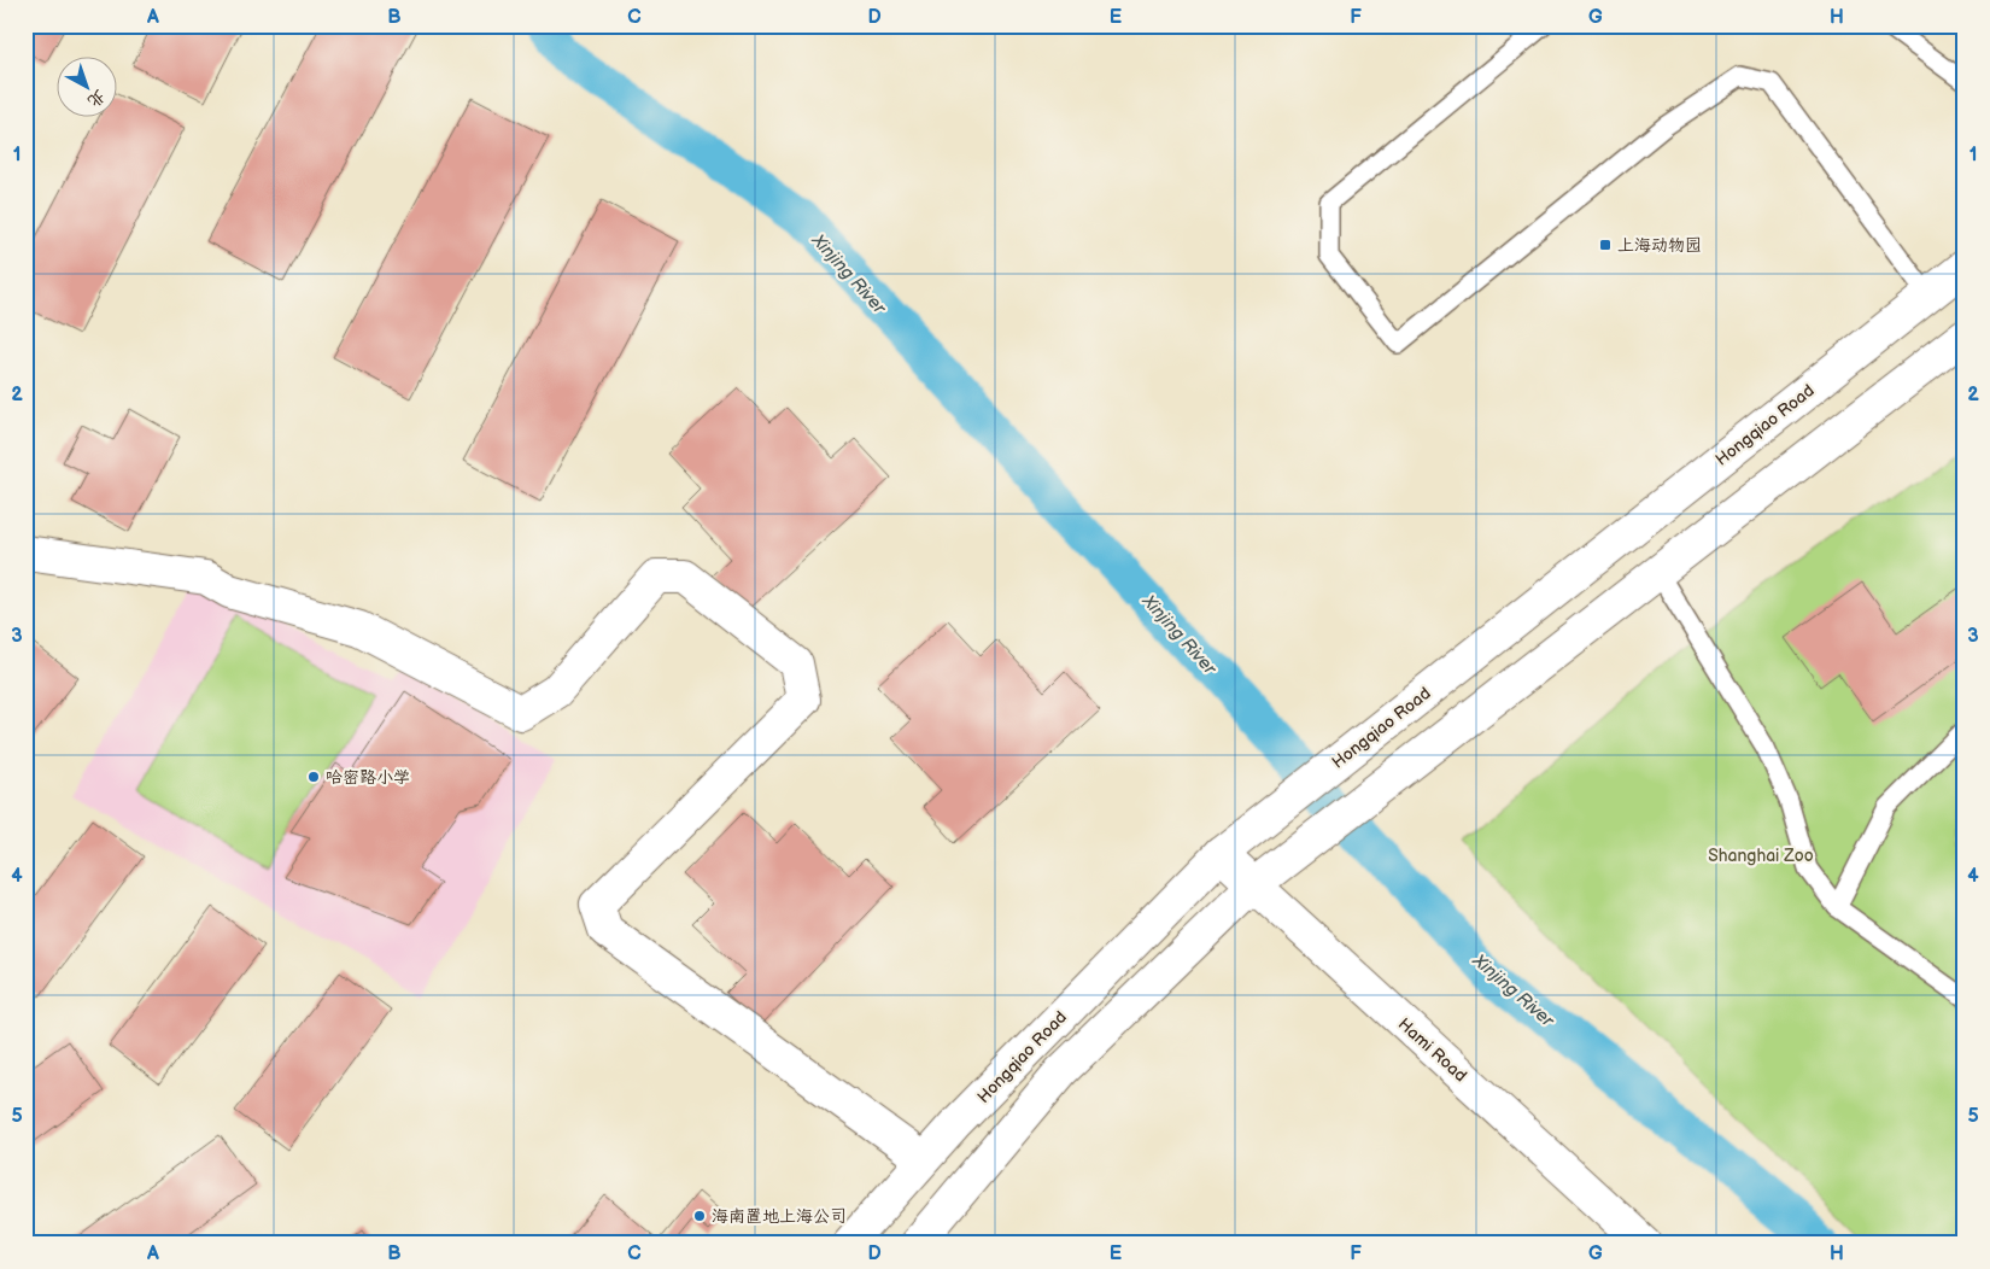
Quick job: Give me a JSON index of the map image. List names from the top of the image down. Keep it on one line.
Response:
{"streets":{"main road":["Hongqiao Road","Hami Road"]},"crossings":[["Hongqiao Road","Hami Road"]],"water":["Xinjing River"],"parks":["Shanghai Zoo"],"places":{"transit":["上海动物园"],"other":["哈密路小学","海南置地上海公司"]},"north":"bottom right","grid":{"columns":["A","B","C","D","E","F","G","H"],"rows":["1","2","3","4","5"]}}
